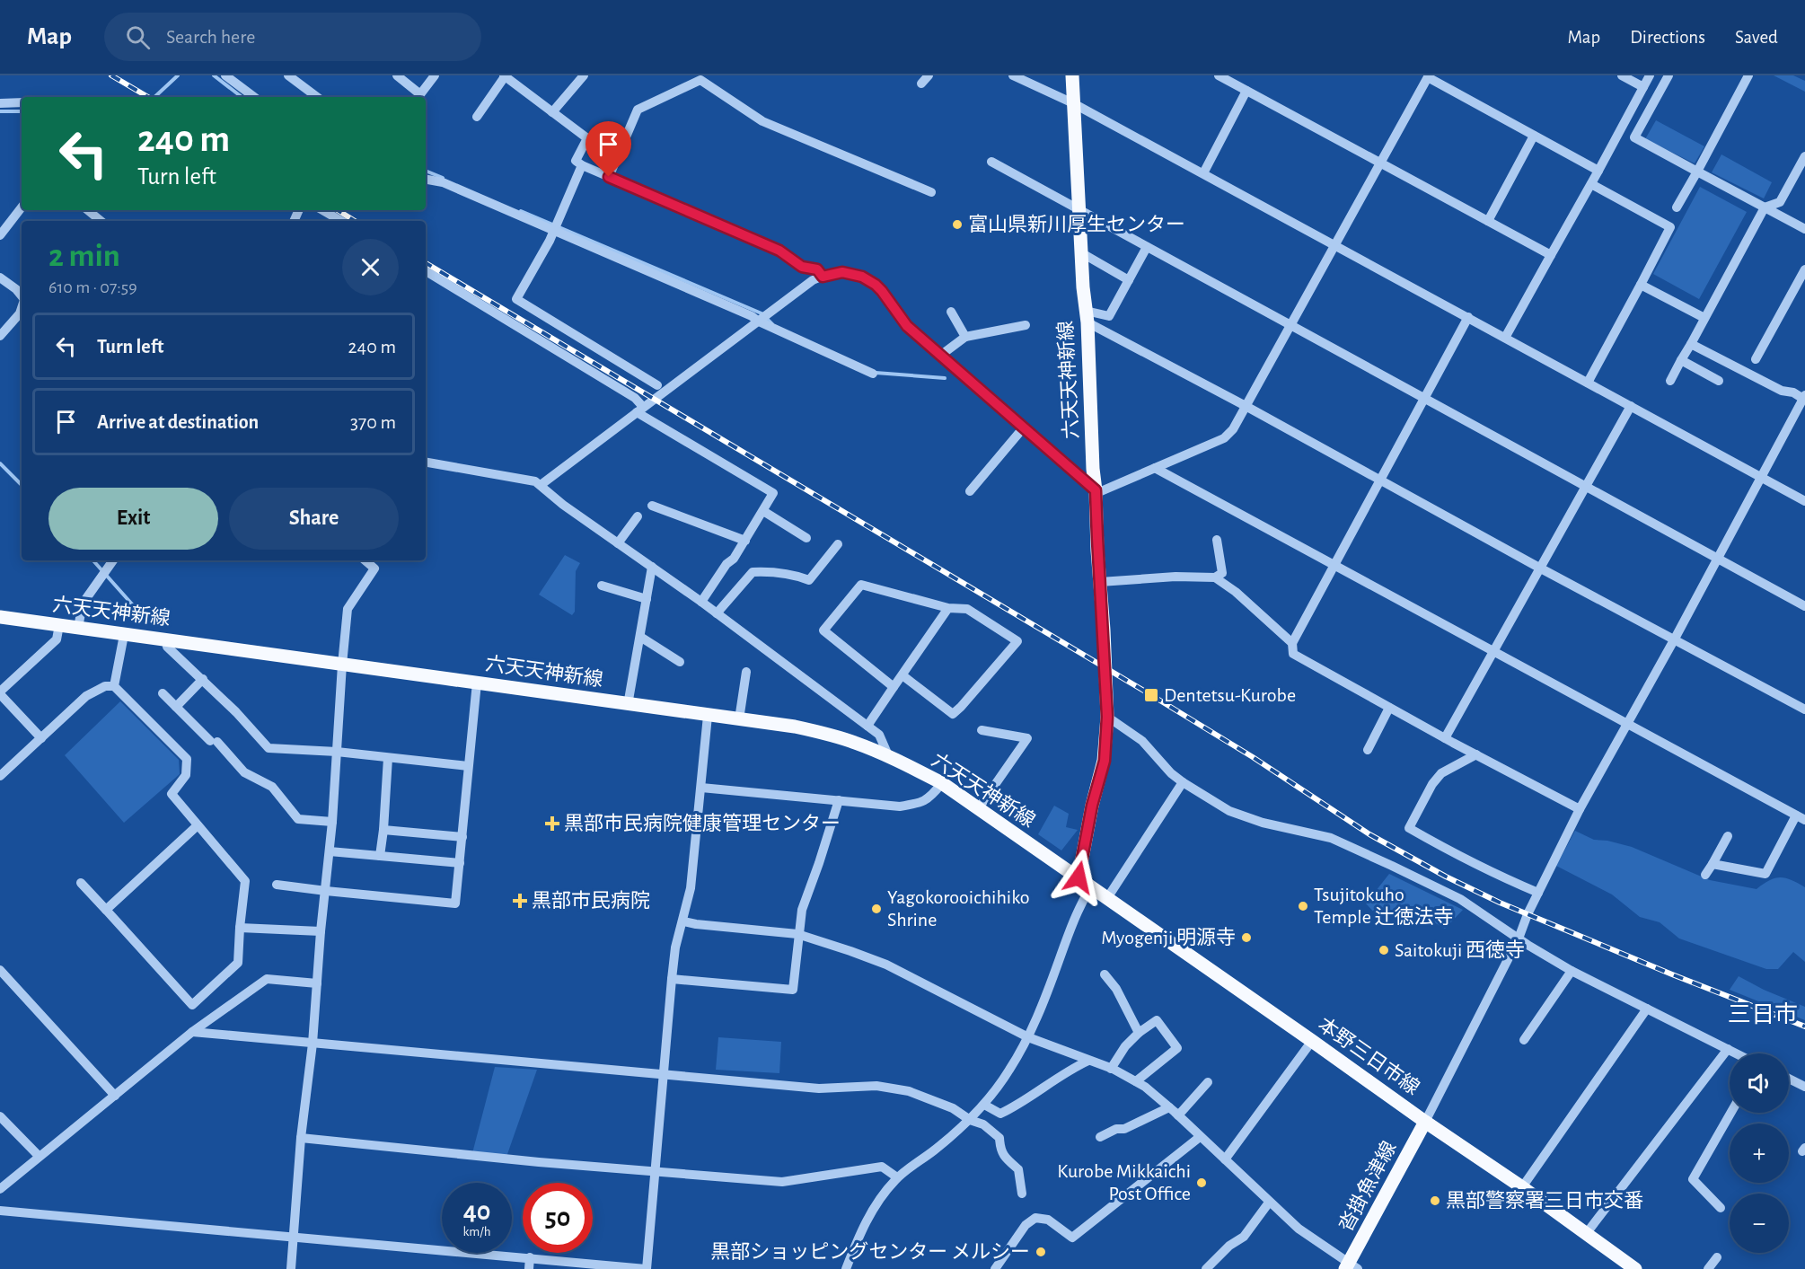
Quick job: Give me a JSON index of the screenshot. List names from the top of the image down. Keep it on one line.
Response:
{"streets":{"main road":["六天天神新線","本野三日市線","沓掛魚津線"]},"crossings":[["六天天神新線","本野三日市線"],["本野三日市線","沓掛魚津線"]],"districts":["三日市"],"places":{"other":["富山県新川厚生センター","Tsujitokuho Temple 辻徳法寺","Yagokorooichihiko Shrine","Myogenji 明源寺","Saitokuji 西徳寺","Kurobe Mikkaichi Post Office","黒部警察署三日市交番","黒部ショッピングセンター メルシー"],"transit":["Dentetsu-Kurobe"],"health":["黒部市民病院健康管理センター","黒部市民病院"]},"page":{"header":"Map","search":"Search here","nav":["Map","Directions","Saved"],"turn":["240 m","Turn left"],"heading":["2 min","610 m · 07:59"],"list":[{"name":"Turn left","value":"240 m"},{"name":"Arrive at destination","value":"370 m"}],"buttons":["Exit","Share"],"map_buttons":["+","−"],"speed":"40 km/h","limit":"50"}}
